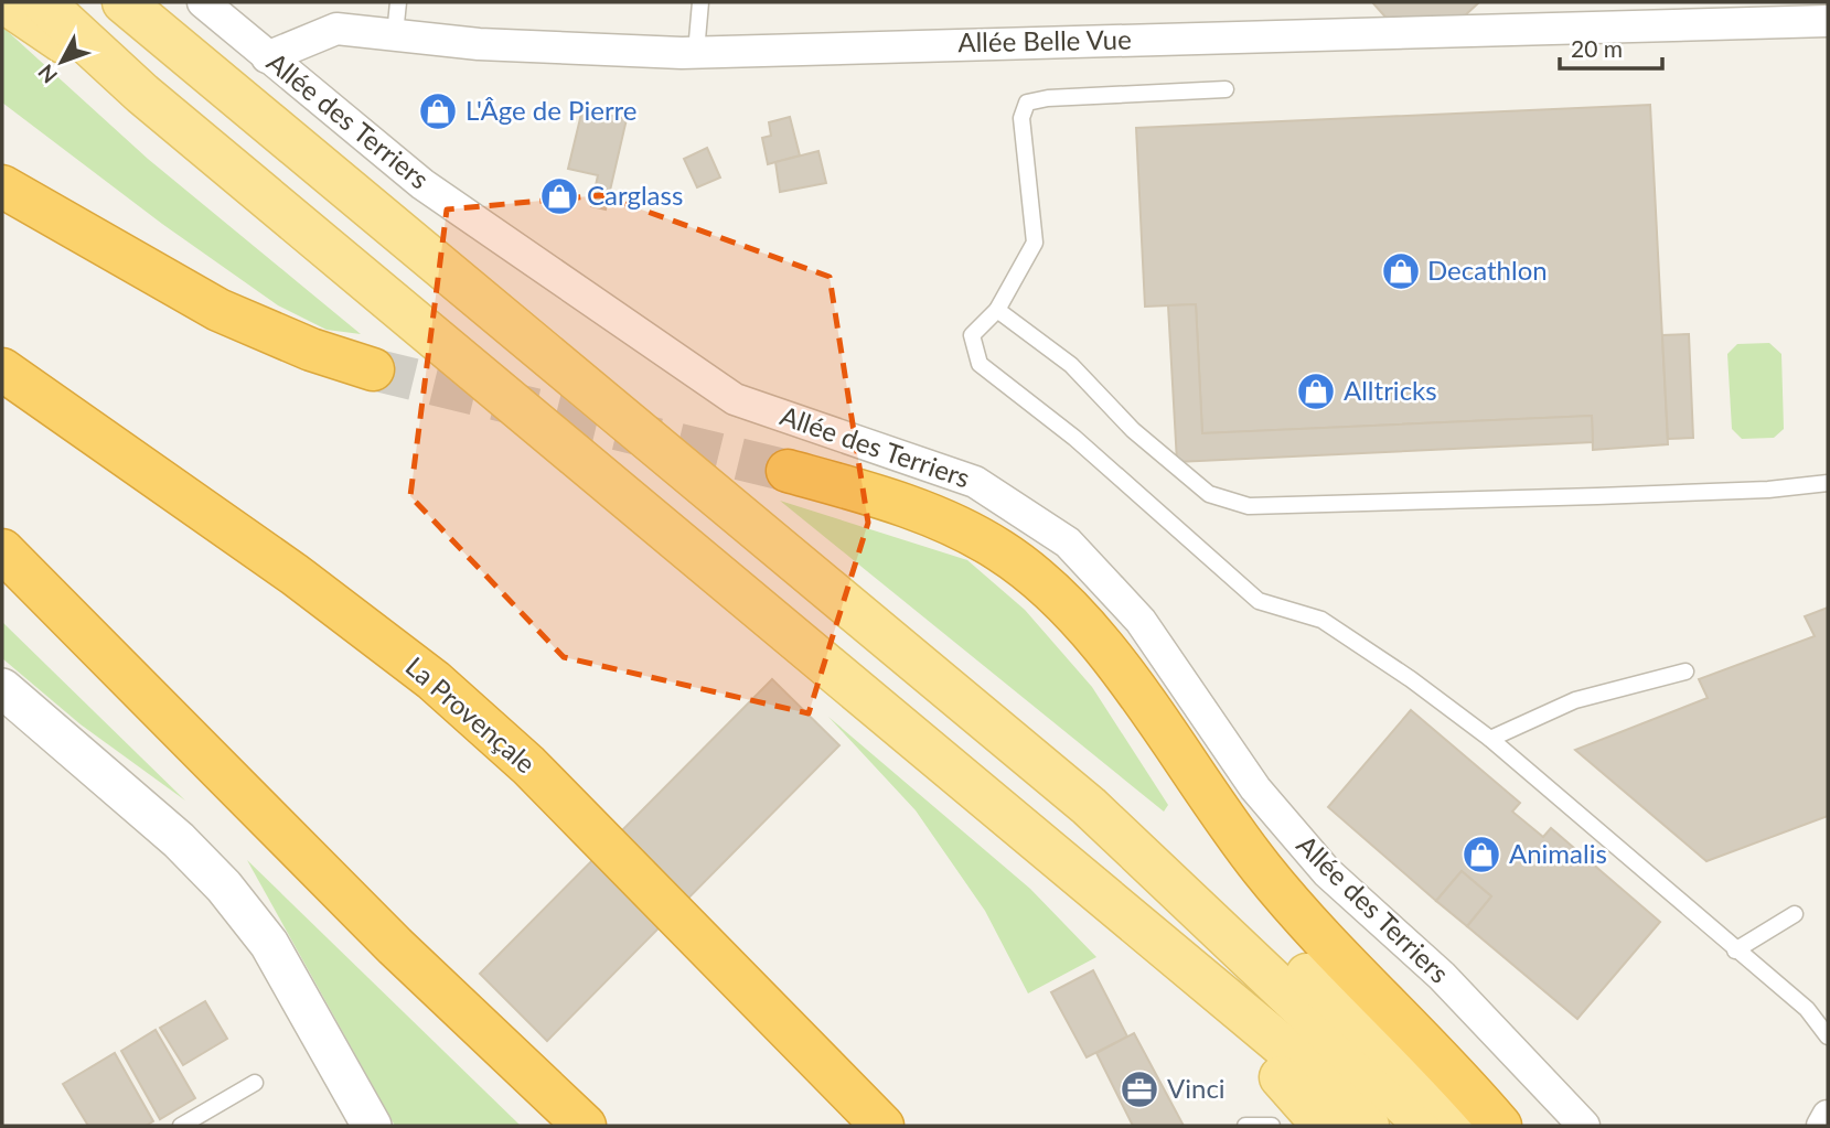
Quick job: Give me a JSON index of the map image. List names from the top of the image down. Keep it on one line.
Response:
{"streets":{"highway":["La Provençale"],"street":["Allée Belle Vue","Allée des Terriers"]},"crossings":[["Allée Belle Vue","Allée des Terriers"]],"places":{"shop":["L'Âge de Pierre","Carglass","Decathlon","Alltricks","Animalis"],"office":["Vinci"]},"scale_bar":"20 m","north":"bottom left"}
